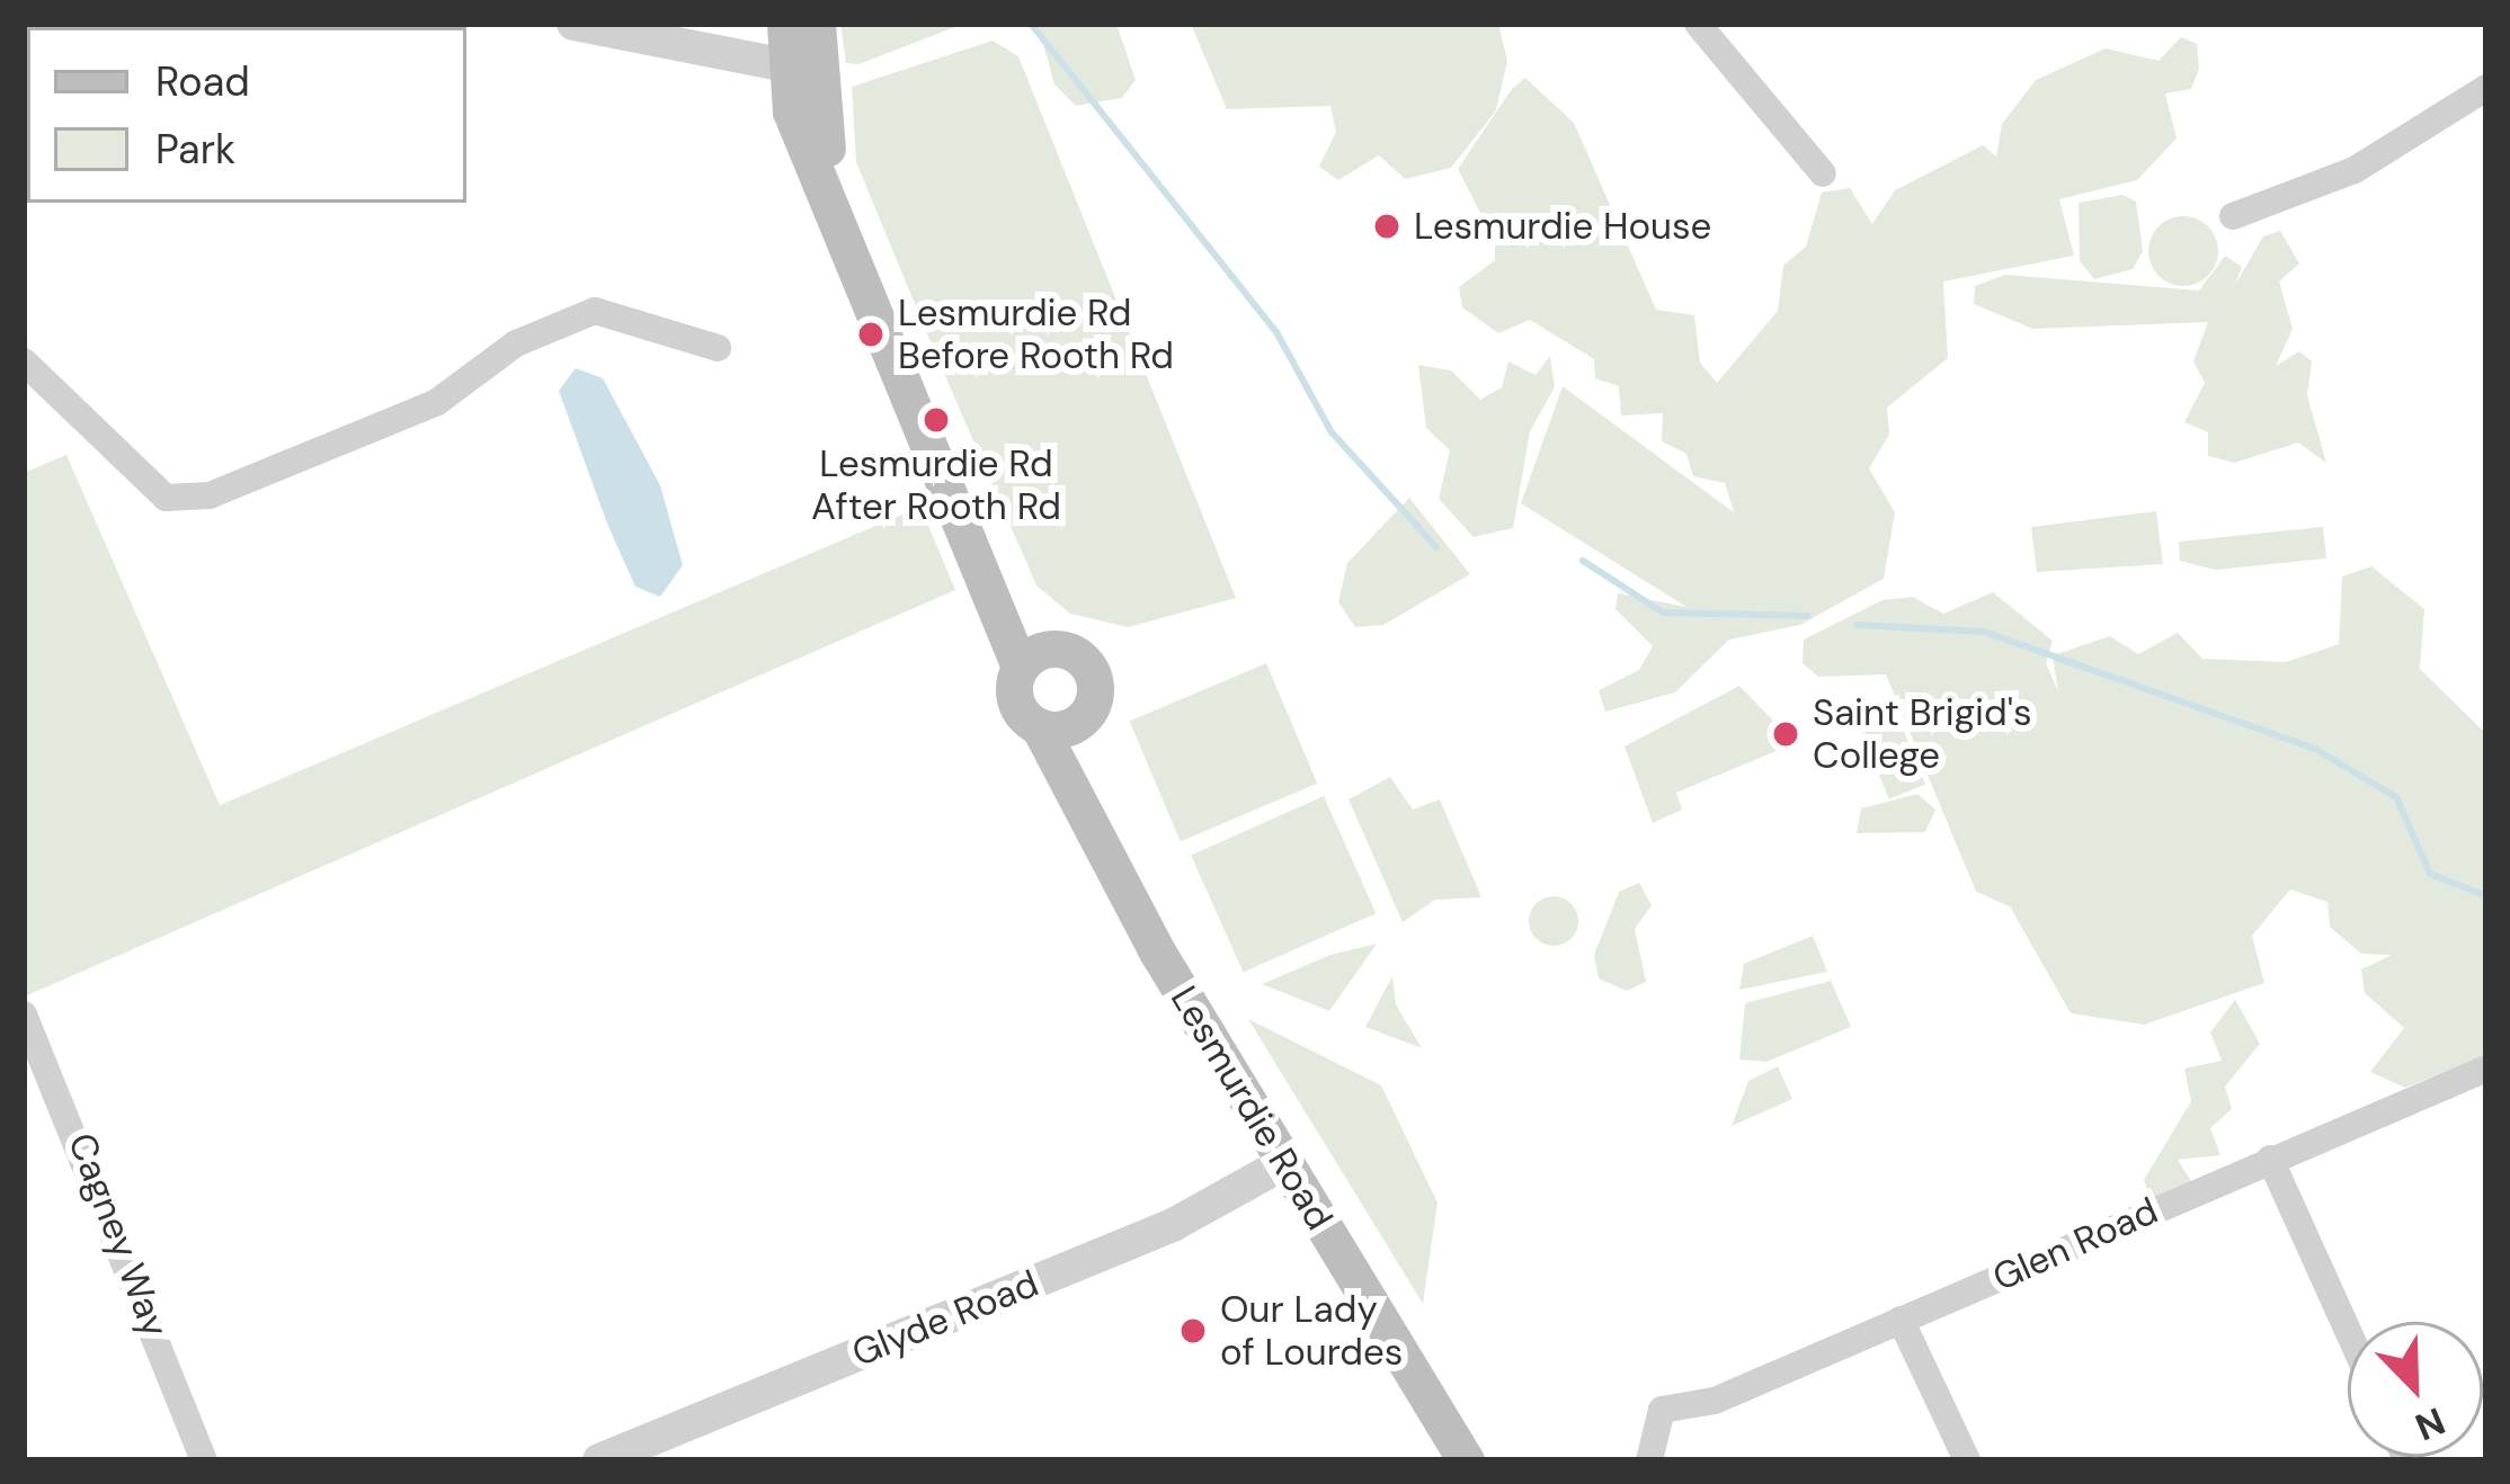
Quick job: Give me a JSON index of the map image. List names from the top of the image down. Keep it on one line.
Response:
{"streets":{"main road":["Lesmurdie Road"],"street":["Cagney Way","Glen Road","Glyde Road"]},"crossings":[["Lesmurdie Road","Glyde Road"]],"places":["Lesmurdie House","Lesmurdie Rd Before Rooth Rd","Lesmurdie Rd After Rooth Rd","Saint Brigid's College","Our Lady of Lourdes"],"legend":["Road","Park"],"north":"bottom right"}
